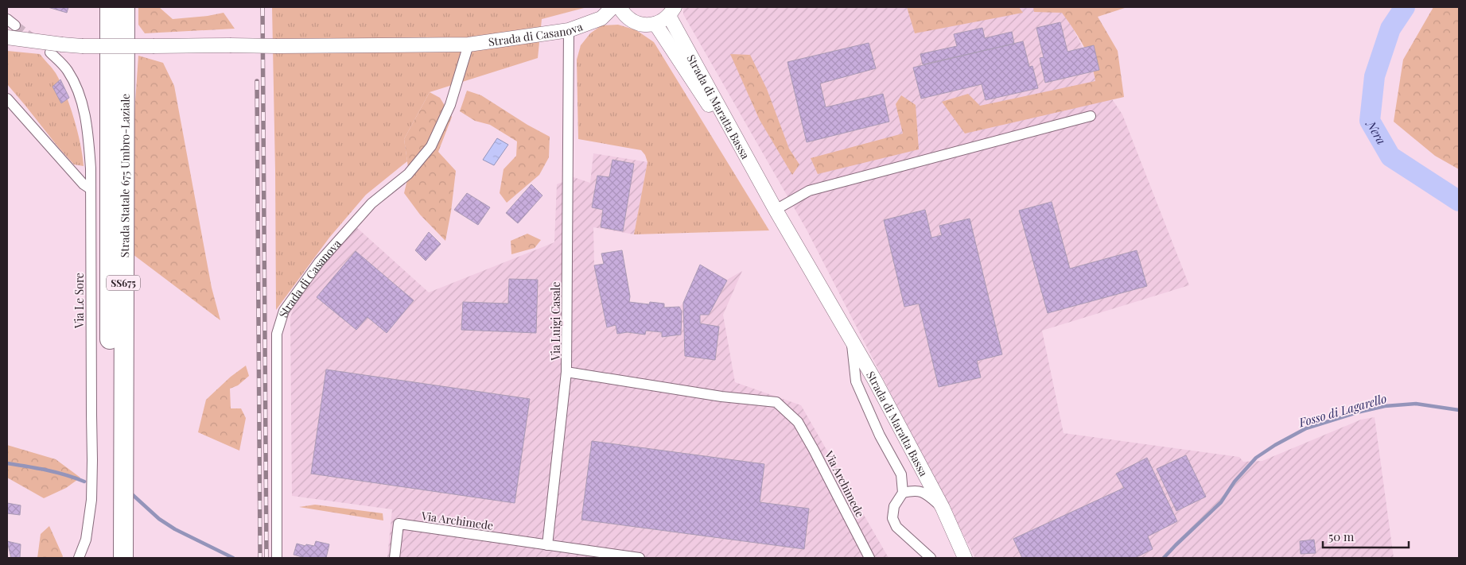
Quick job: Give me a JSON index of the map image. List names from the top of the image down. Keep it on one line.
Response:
{"streets":{"highway":["Strada Statale 675 Umbro-Laziale","SS675"],"main road":["Strada di Casanova","Strada di Maratta Bassa"],"street":["Via Le Sore","Via Luigi Casale","Via Archimede"]},"crossings":[["Strada di Casanova","Via Luigi Casale"],["Via Luigi Casale","Via Archimede"]],"water":["Nera","Fosso di Lagarello"],"scale_bar":"50 m"}
